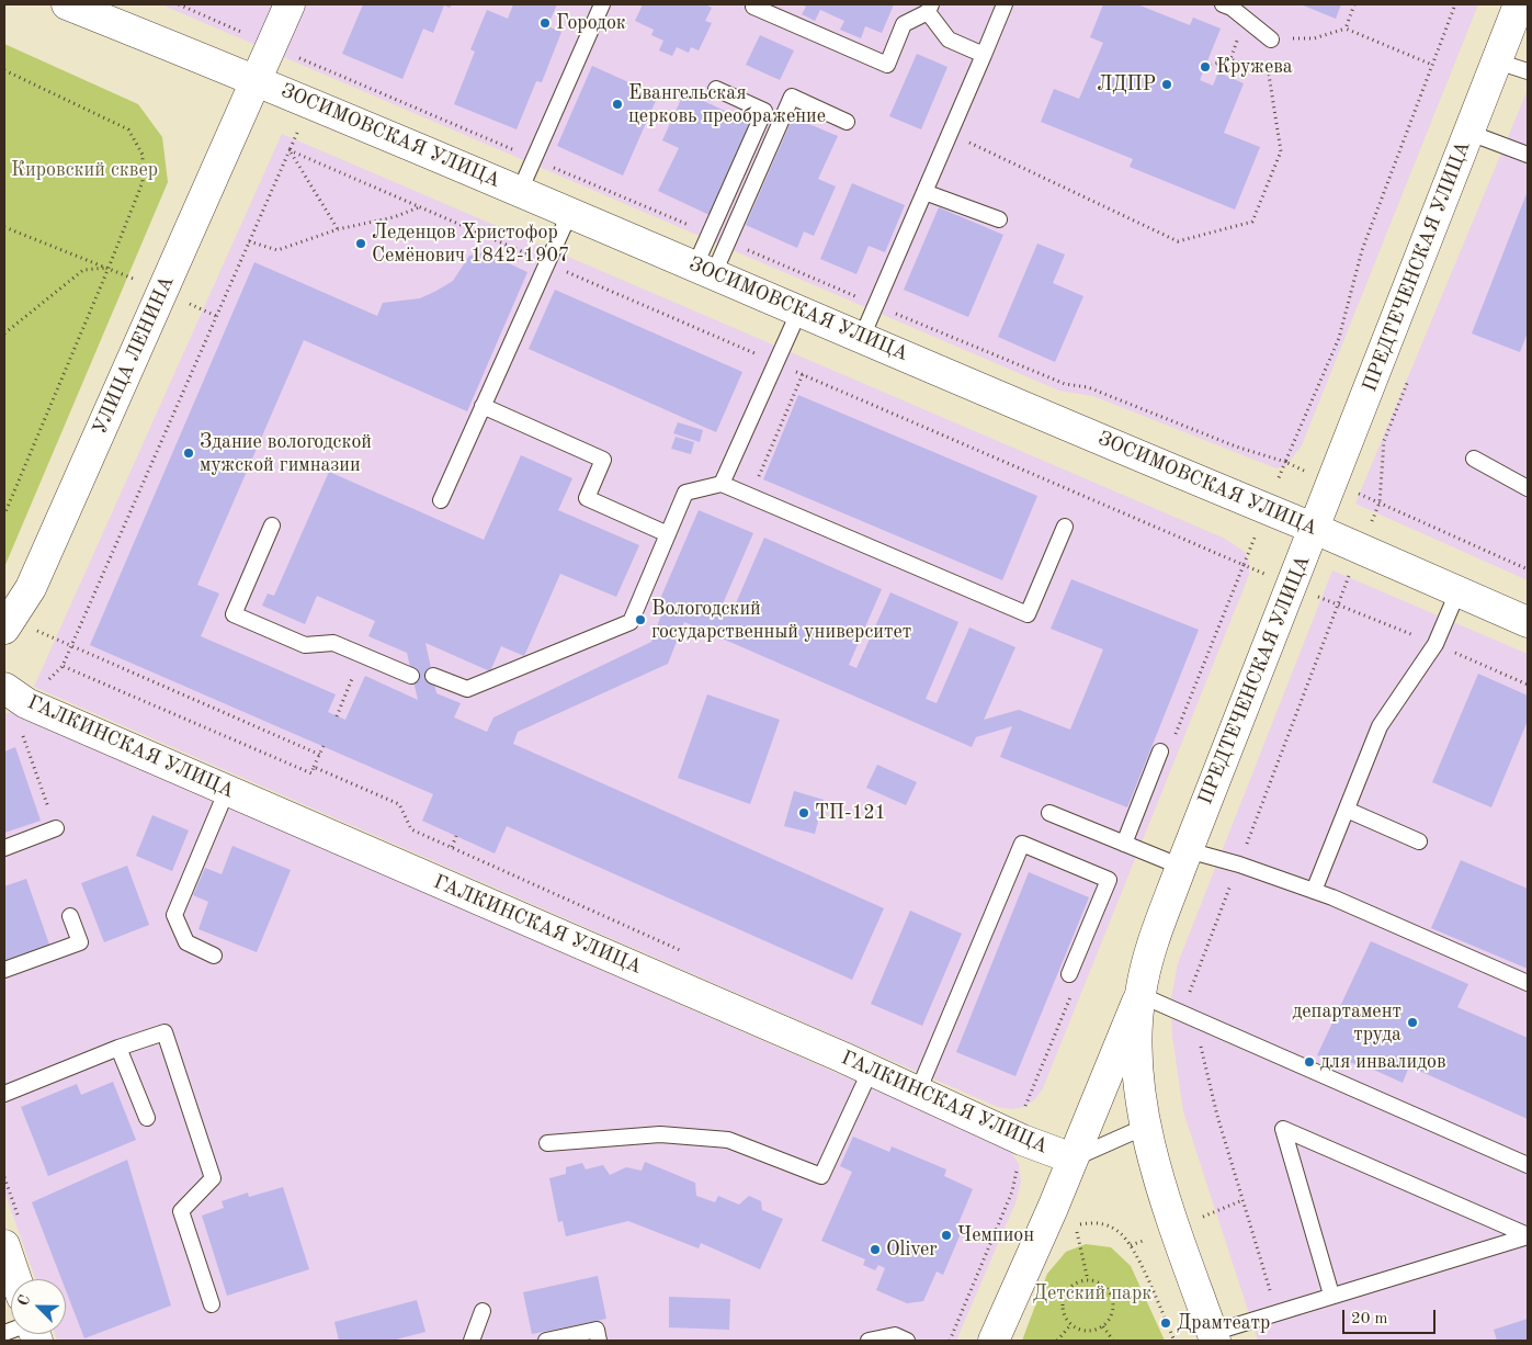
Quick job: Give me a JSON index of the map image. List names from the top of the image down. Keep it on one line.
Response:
{"streets":{"street":["ЗОСИМОВСКАЯ УЛИЦА","ПРЕДТЕЧЕНСКАЯ УЛИЦА","УЛИЦА ЛЕНИНА","ГАЛКИНСКАЯ УЛИЦА"]},"crossings":[["ЗОСИМОВСКАЯ УЛИЦА","ПРЕДТЕЧЕНСКАЯ УЛИЦА"],["ЗОСИМОВСКАЯ УЛИЦА","УЛИЦА ЛЕНИНА"]],"parks":["Кировский сквер","Детский парк"],"places":["Городок","Кружева","ЛДПР","Евангельская церковь преображение","Леденцов Христофор Семёнович 1842-1907","Здание вологодской мужской гимназии","Вологодский государственный университет","ТП-121","департамент труда","для инвалидов","Чемпион","Oliver","Драмтеатр"],"scale_bar":"20 m","north":"top left"}
